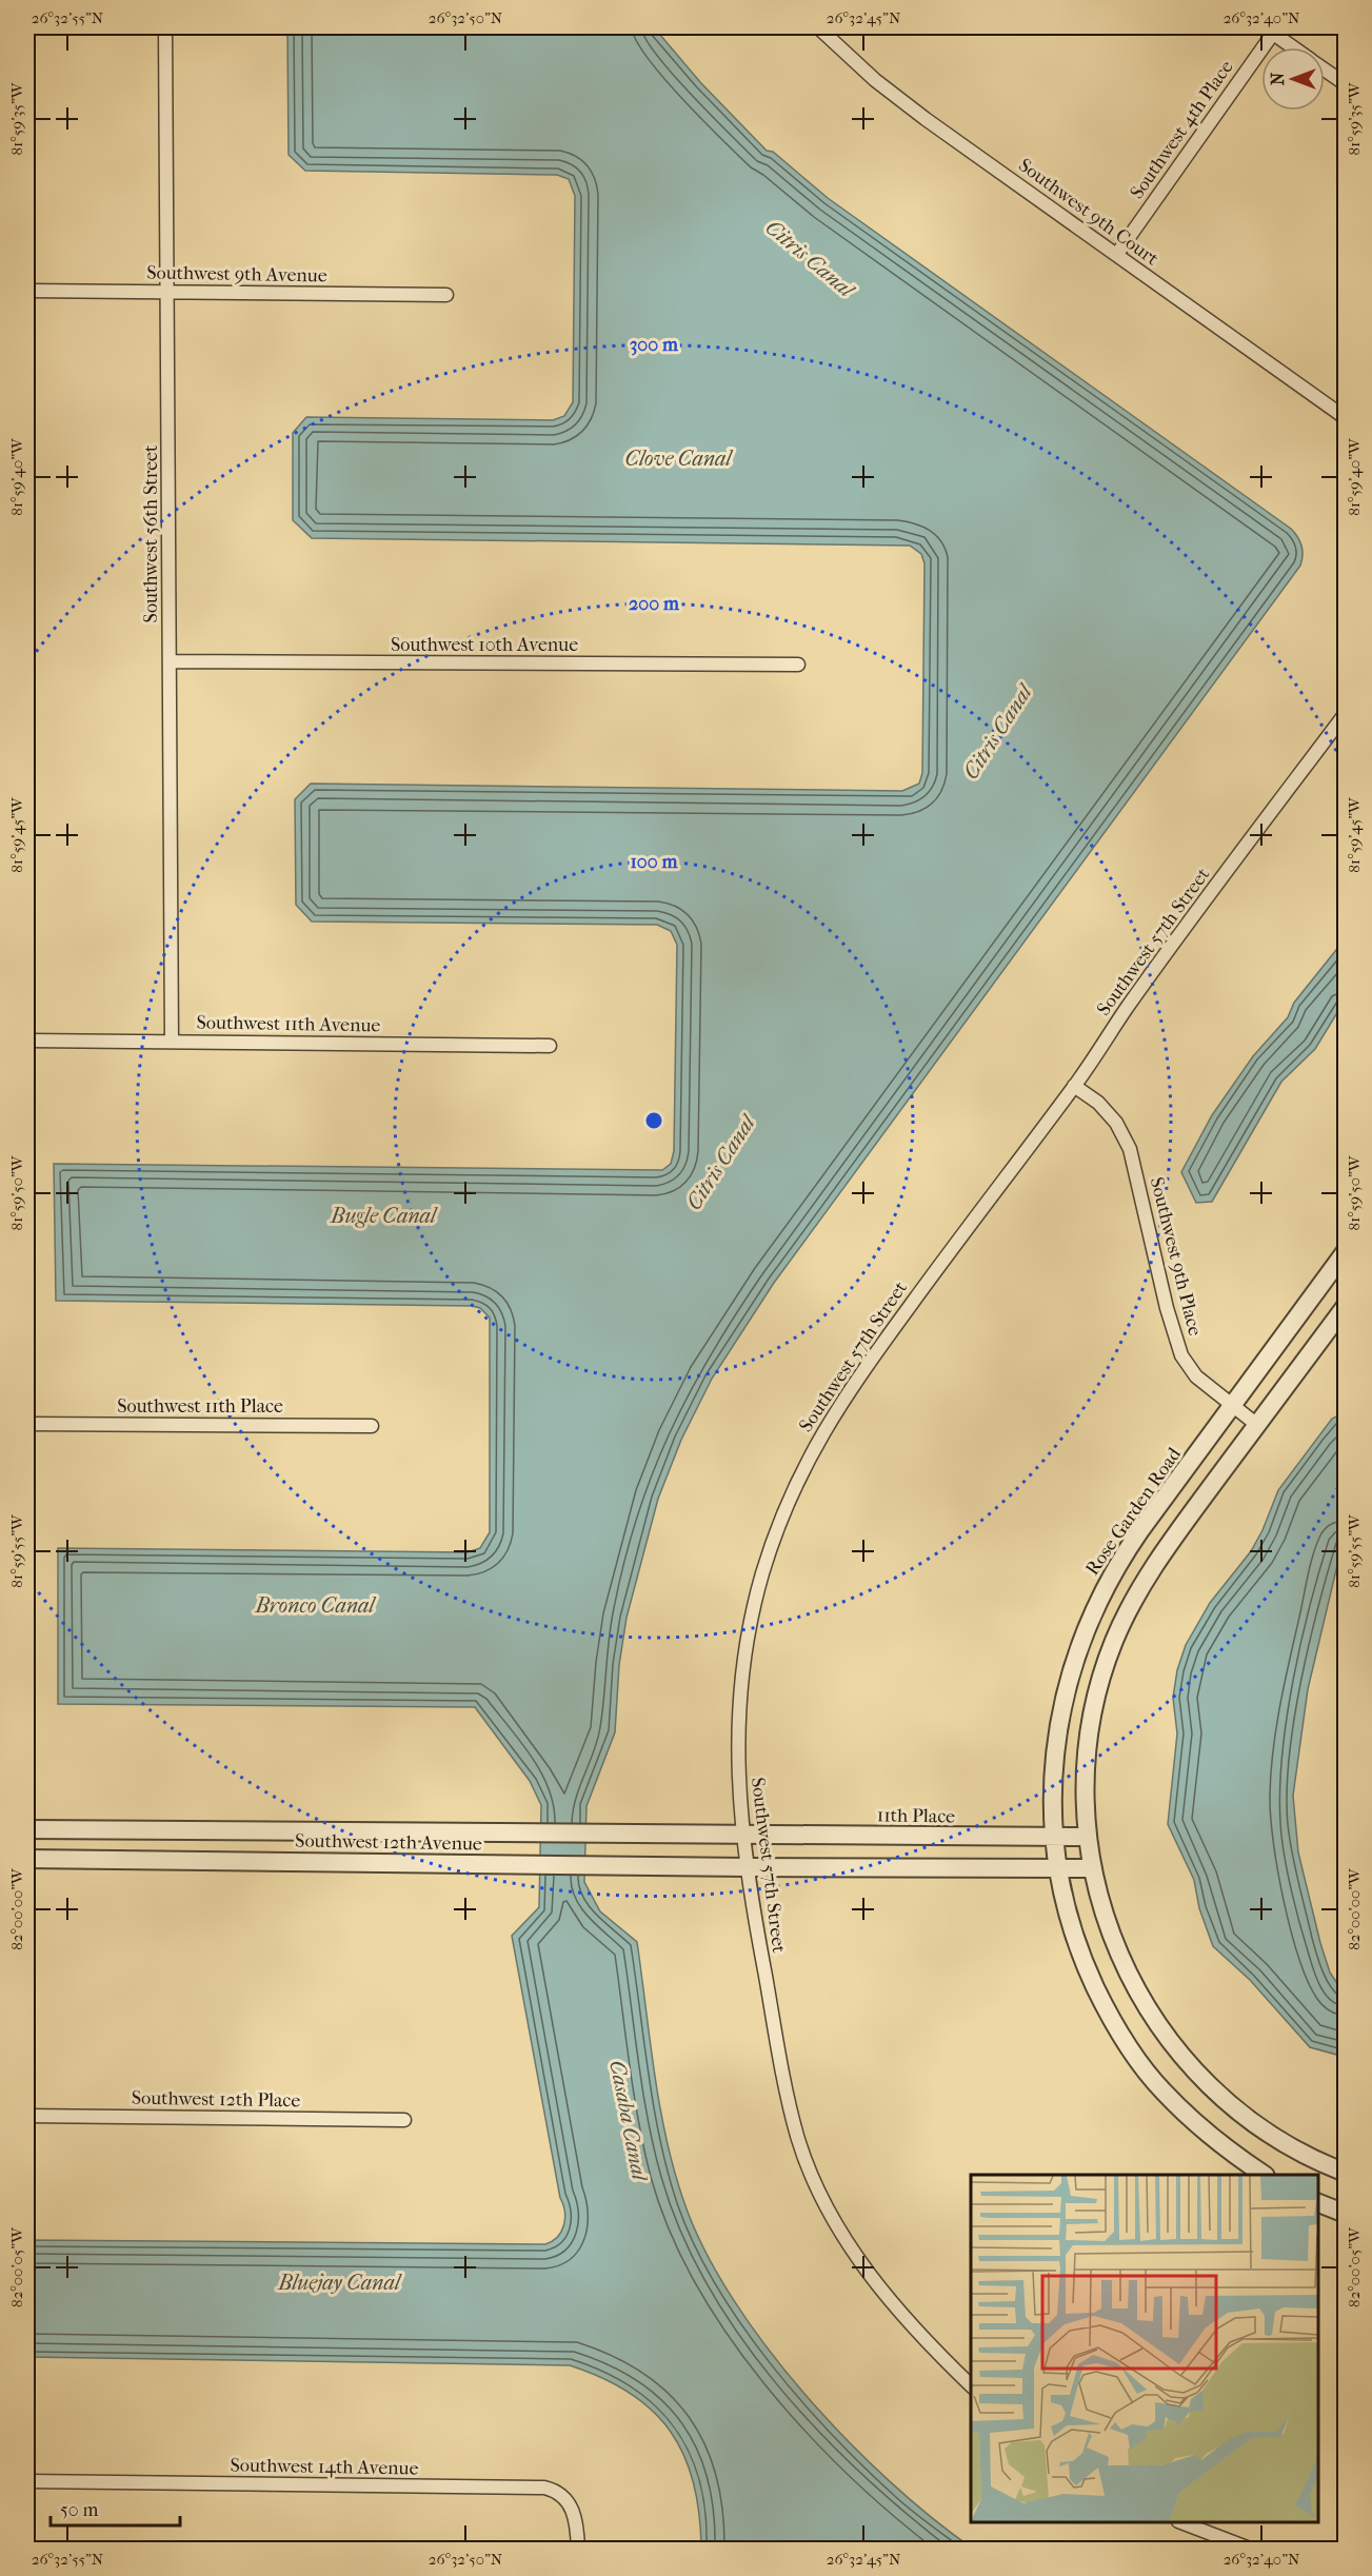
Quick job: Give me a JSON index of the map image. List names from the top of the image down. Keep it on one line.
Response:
{"streets":{"street":["Southwest 4th Place","Southwest 9th Court","Southwest 9th Avenue","Southwest 56th Street","Southwest 10th Avenue","Southwest 57th Street","Southwest 11th Avenue","Southwest 9th Place","Southwest 11th Place","Rose Garden Road","11th Place","Southwest 12th Avenue","Southwest 12th Place","Southwest 14th Avenue"]},"crossings":[["Southwest 4th Place","Southwest 9th Court"],["Southwest 9th Avenue","Southwest 56th Street"],["Southwest 56th Street","Southwest 10th Avenue"],["Southwest 56th Street","Southwest 11th Avenue"],["Southwest 57th Street","Southwest 9th Place"],["Southwest 57th Street","11th Place"],["Southwest 57th Street","Southwest 12th Avenue"],["Southwest 9th Place","Rose Garden Road"],["Rose Garden Road","11th Place"],["11th Place","Southwest 12th Avenue"]],"water":["Citris Canal","Clove Canal","Bugle Canal","Bronco Canal","Casaba Canal","Bluejay Canal"],"scale_bar":"50 m","north":"left","coordinates":["26°32'55\"N","26°32'50\"N","26°32'45\"N","26°32'40\"N","81°59'35\"W","81°59'40\"W","81°59'45\"W","81°59'50\"W","81°59'55\"W","82°00'00\"W","82°00'05\"W"],"rings":["300 m","200 m","100 m"]}
